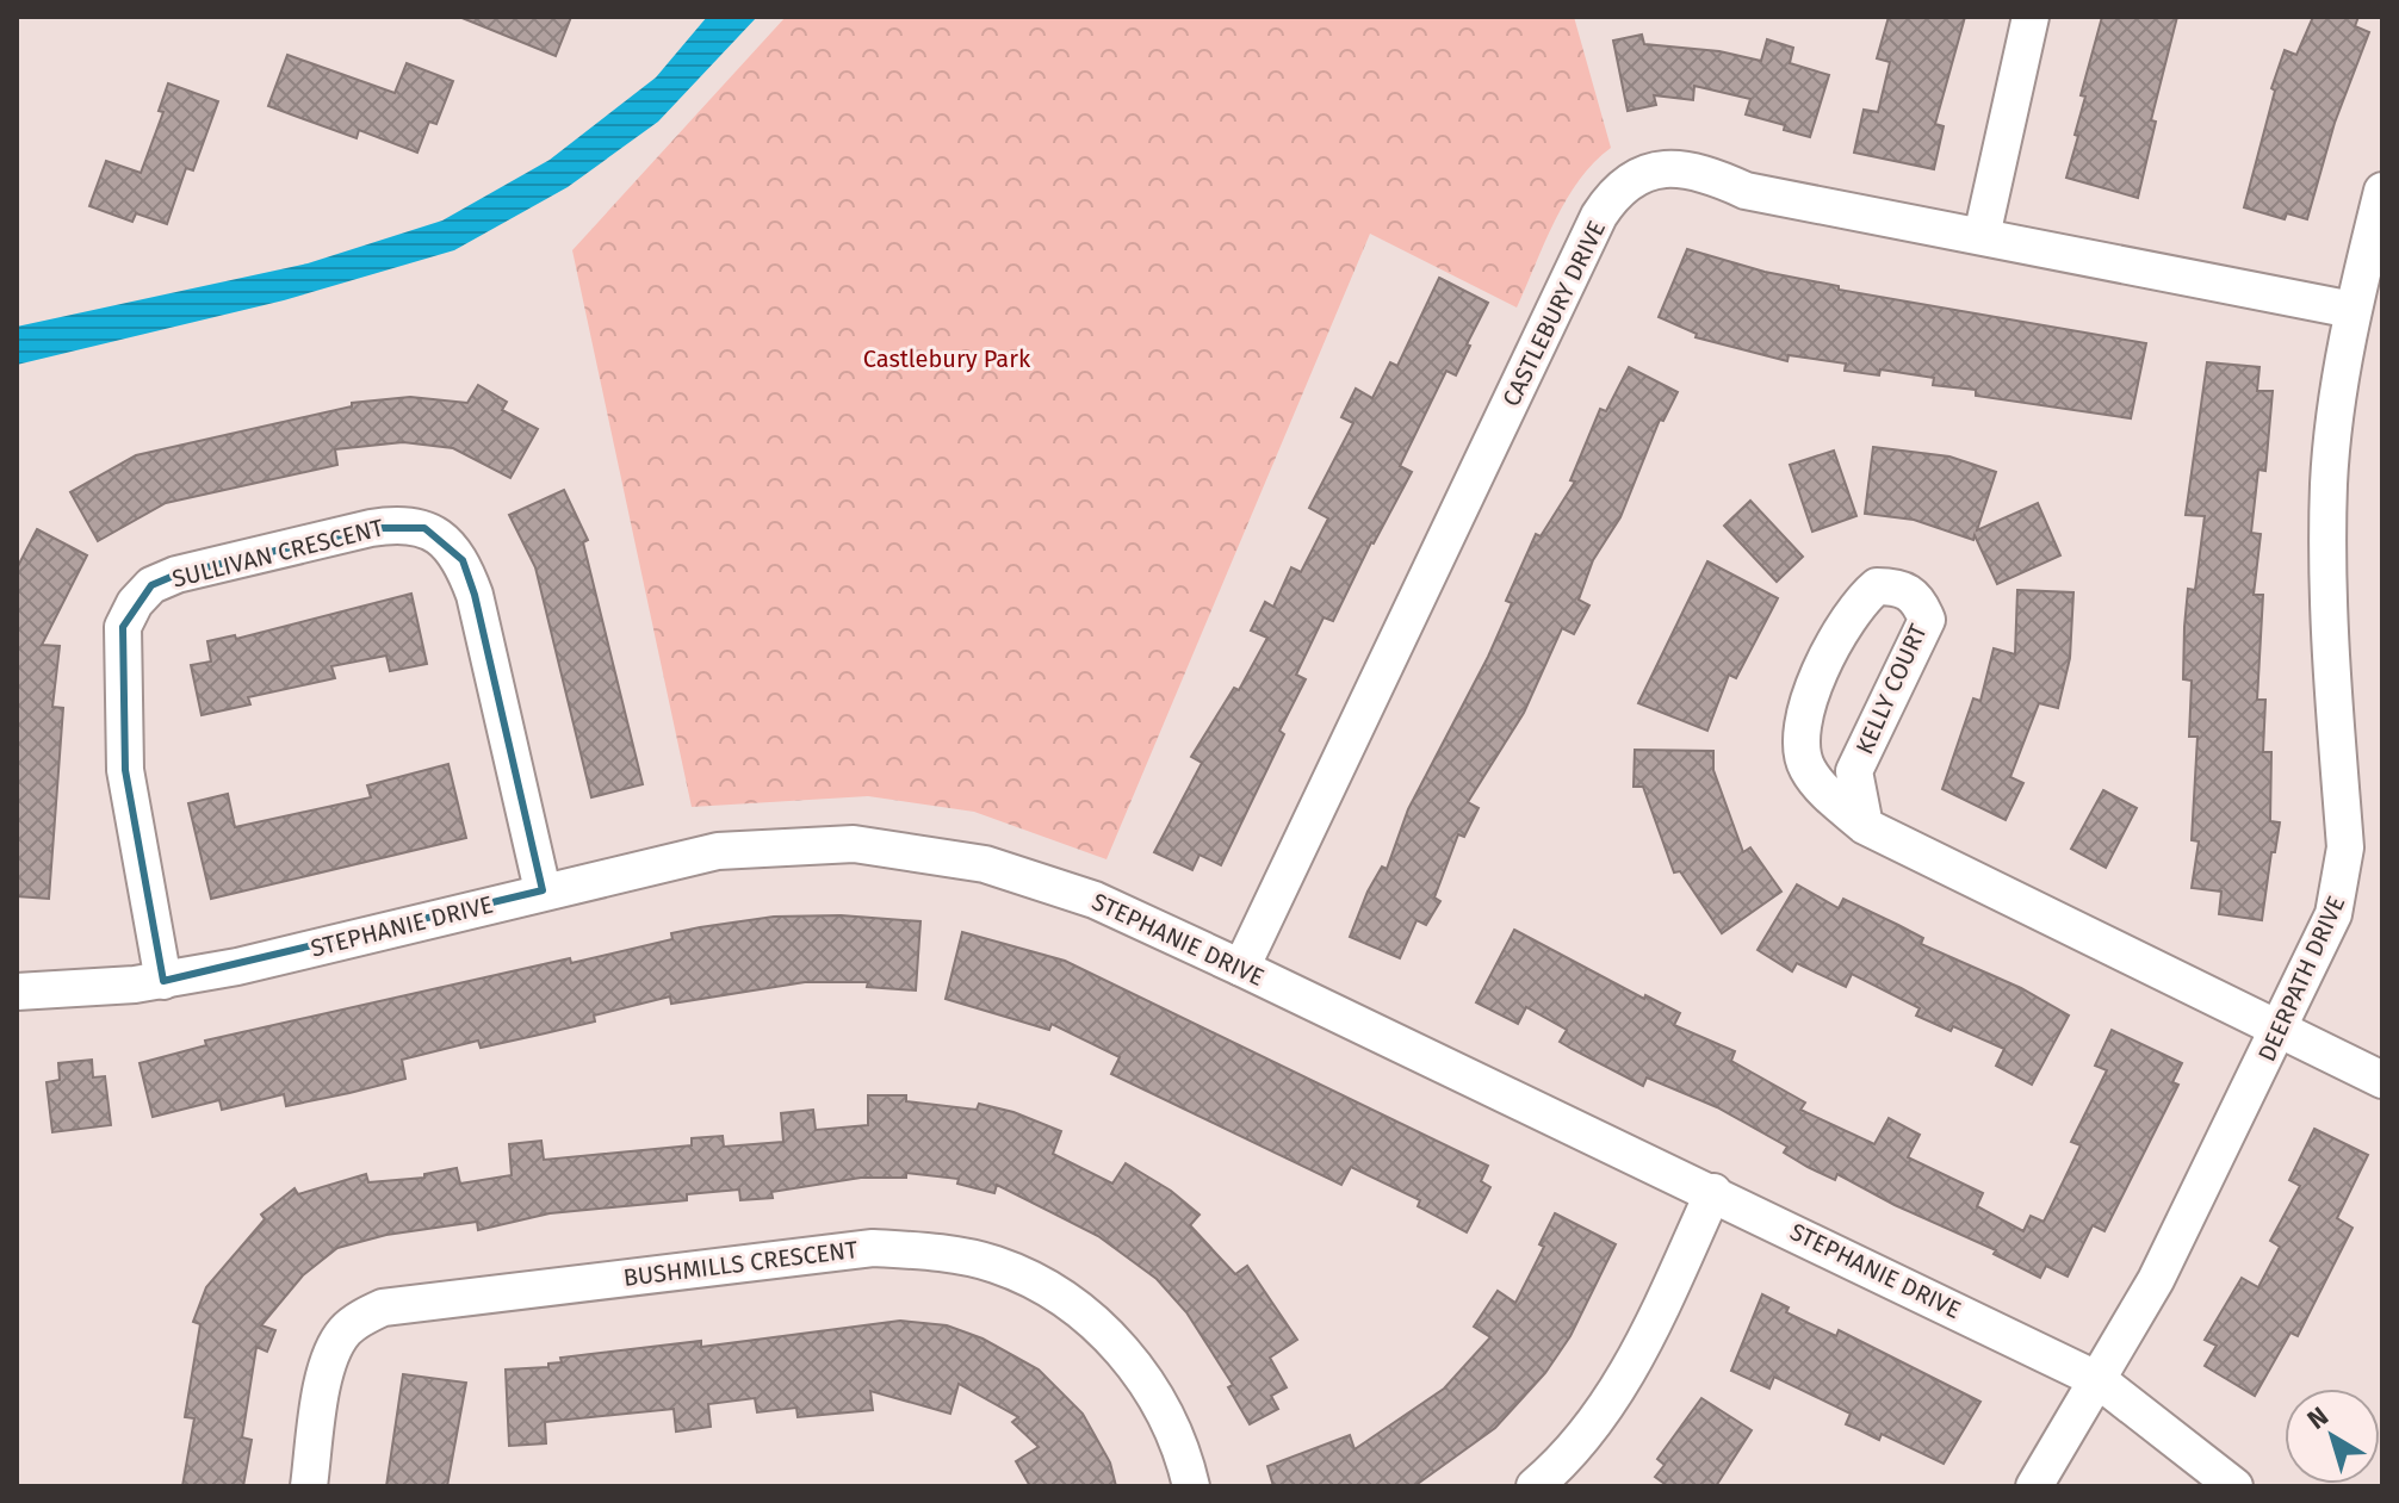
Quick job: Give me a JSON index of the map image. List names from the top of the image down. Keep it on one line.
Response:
{"streets":{"street":["CASTLEBURY DRIVE","SULLIVAN CRESCENT","KELLY COURT","STEPHANIE DRIVE","DEERPATH DRIVE","BUSHMILLS CRESCENT"]},"crossings":[["CASTLEBURY DRIVE","STEPHANIE DRIVE"],["CASTLEBURY DRIVE","DEERPATH DRIVE"],["SULLIVAN CRESCENT","STEPHANIE DRIVE"],["KELLY COURT","DEERPATH DRIVE"],["STEPHANIE DRIVE","DEERPATH DRIVE"]],"parks":["Castlebury Park"],"north":"top left"}
